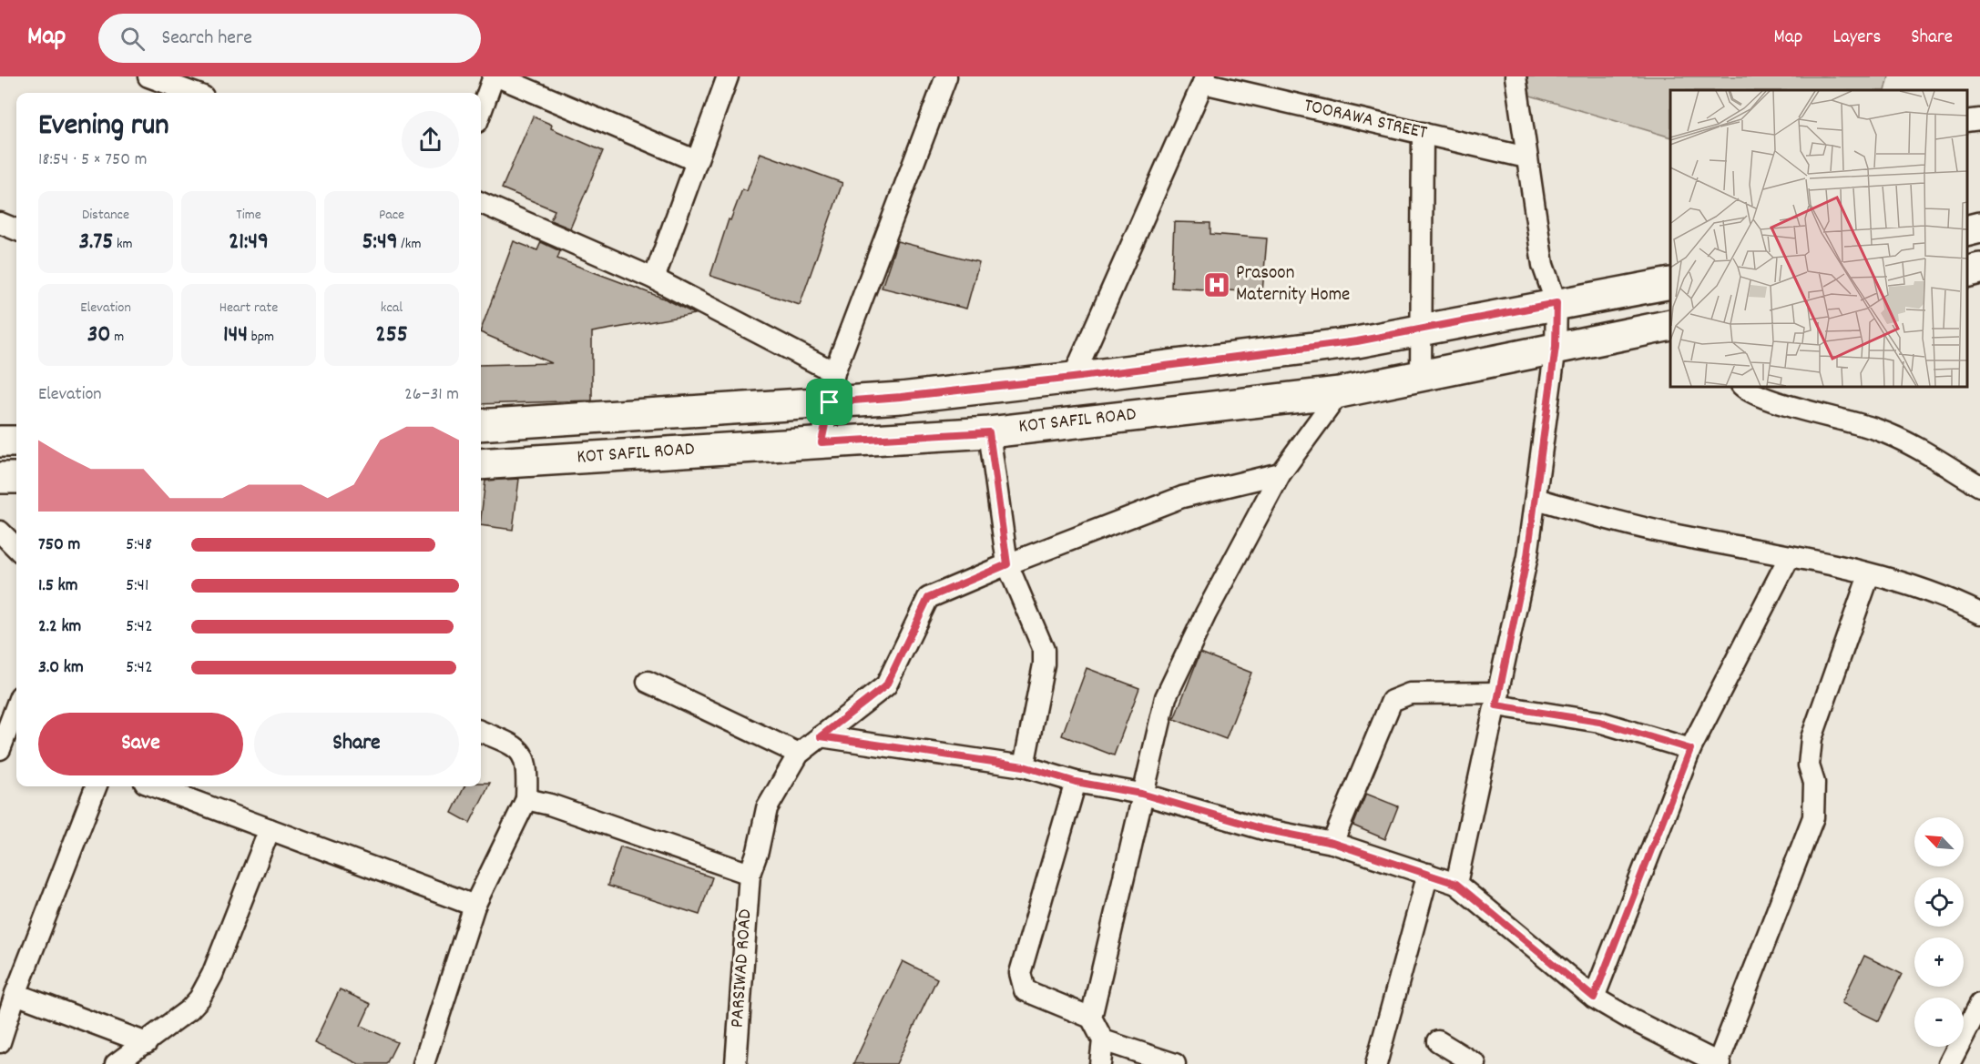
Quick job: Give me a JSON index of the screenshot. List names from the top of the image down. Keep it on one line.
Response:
{"streets":{"main road":["KOT SAFIL ROAD"],"street":["TOORAWA STREET","PARSIWAD ROAD"]},"places":{"hospital":["Prasoon Maternity Home"]},"north":"top left","page":{"header":"Map","search":"Search here","nav":["Map","Layers","Share"],"heading":["Evening run","18:54 · 5 × 750 m"],"stats":[["Distance","3.75 km"],["Time","21:49"],["Pace","5:49 /km"],["Elevation","30 m"],["Heart rate","144 bpm"],["kcal","255"]],"chart":["Elevation","26–31 m"],"list":[{"name":"750 m","note":"5:48"},{"name":"1.5 km","note":"5:41"},{"name":"2.2 km","note":"5:42"},{"name":"3.0 km","note":"5:42"}],"buttons":["Save","Share"],"map_buttons":["+","−"]}}
